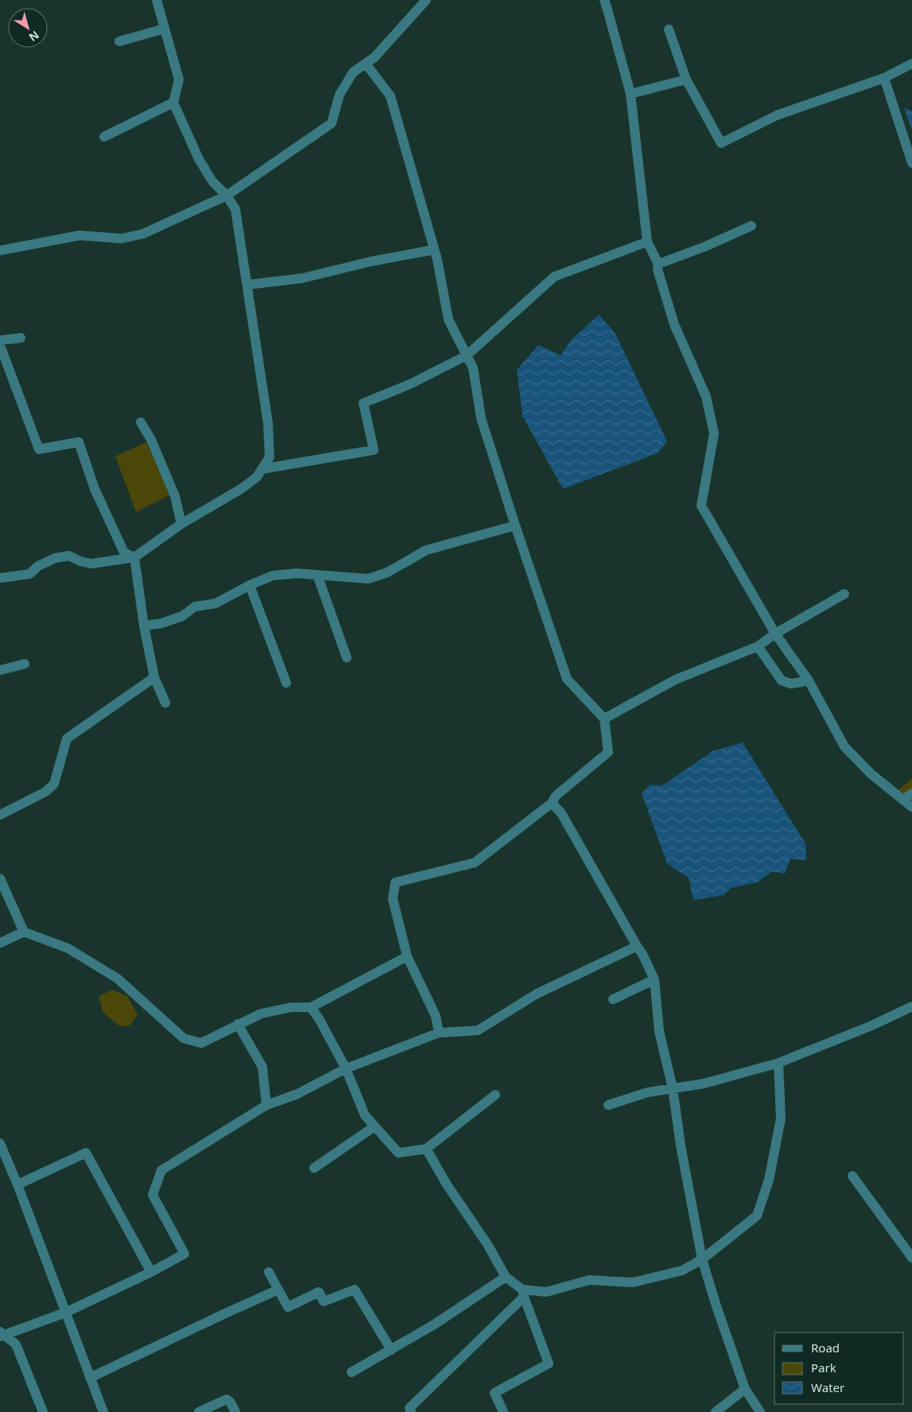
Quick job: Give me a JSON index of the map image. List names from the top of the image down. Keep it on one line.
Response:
{"legend":["Road","Park","Water"],"north":"bottom right"}
